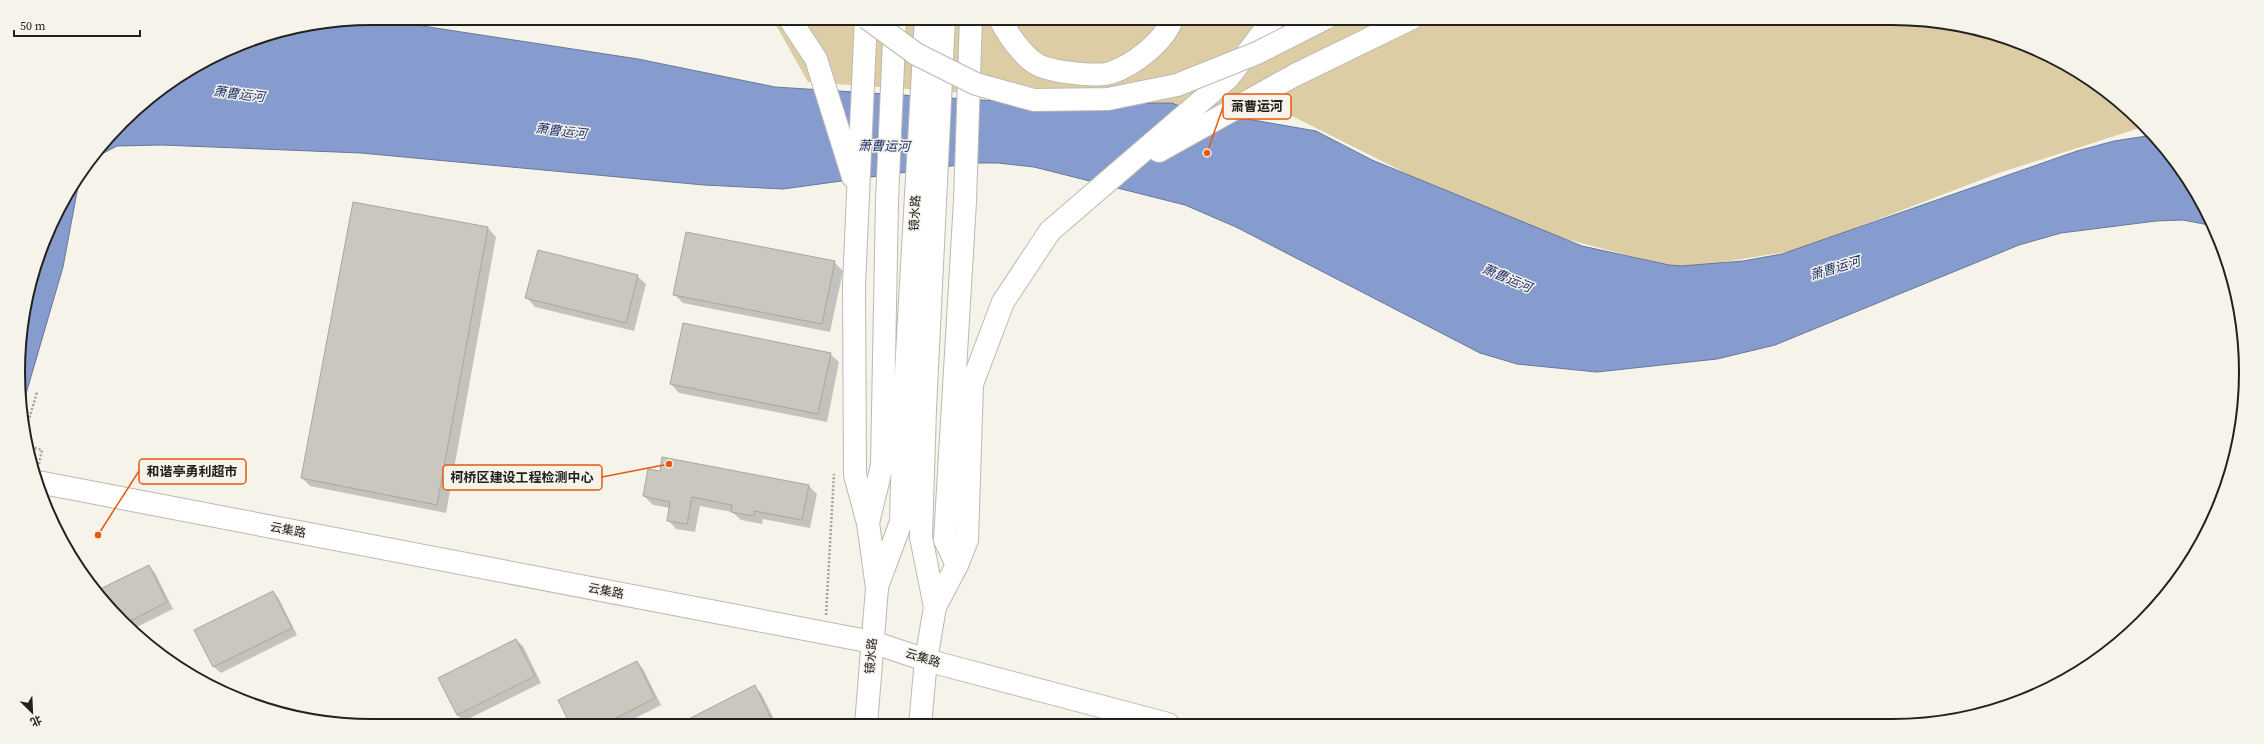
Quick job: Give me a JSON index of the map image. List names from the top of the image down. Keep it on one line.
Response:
{"streets":{"main road":["镜水路","云集路"]},"crossings":[["镜水路","云集路"]],"water":["萧曹运河"],"places":["萧曹运河","柯桥区建设工程检测中心","和谐亭勇利超市"],"scale_bar":"50 m","north":"bottom right"}
